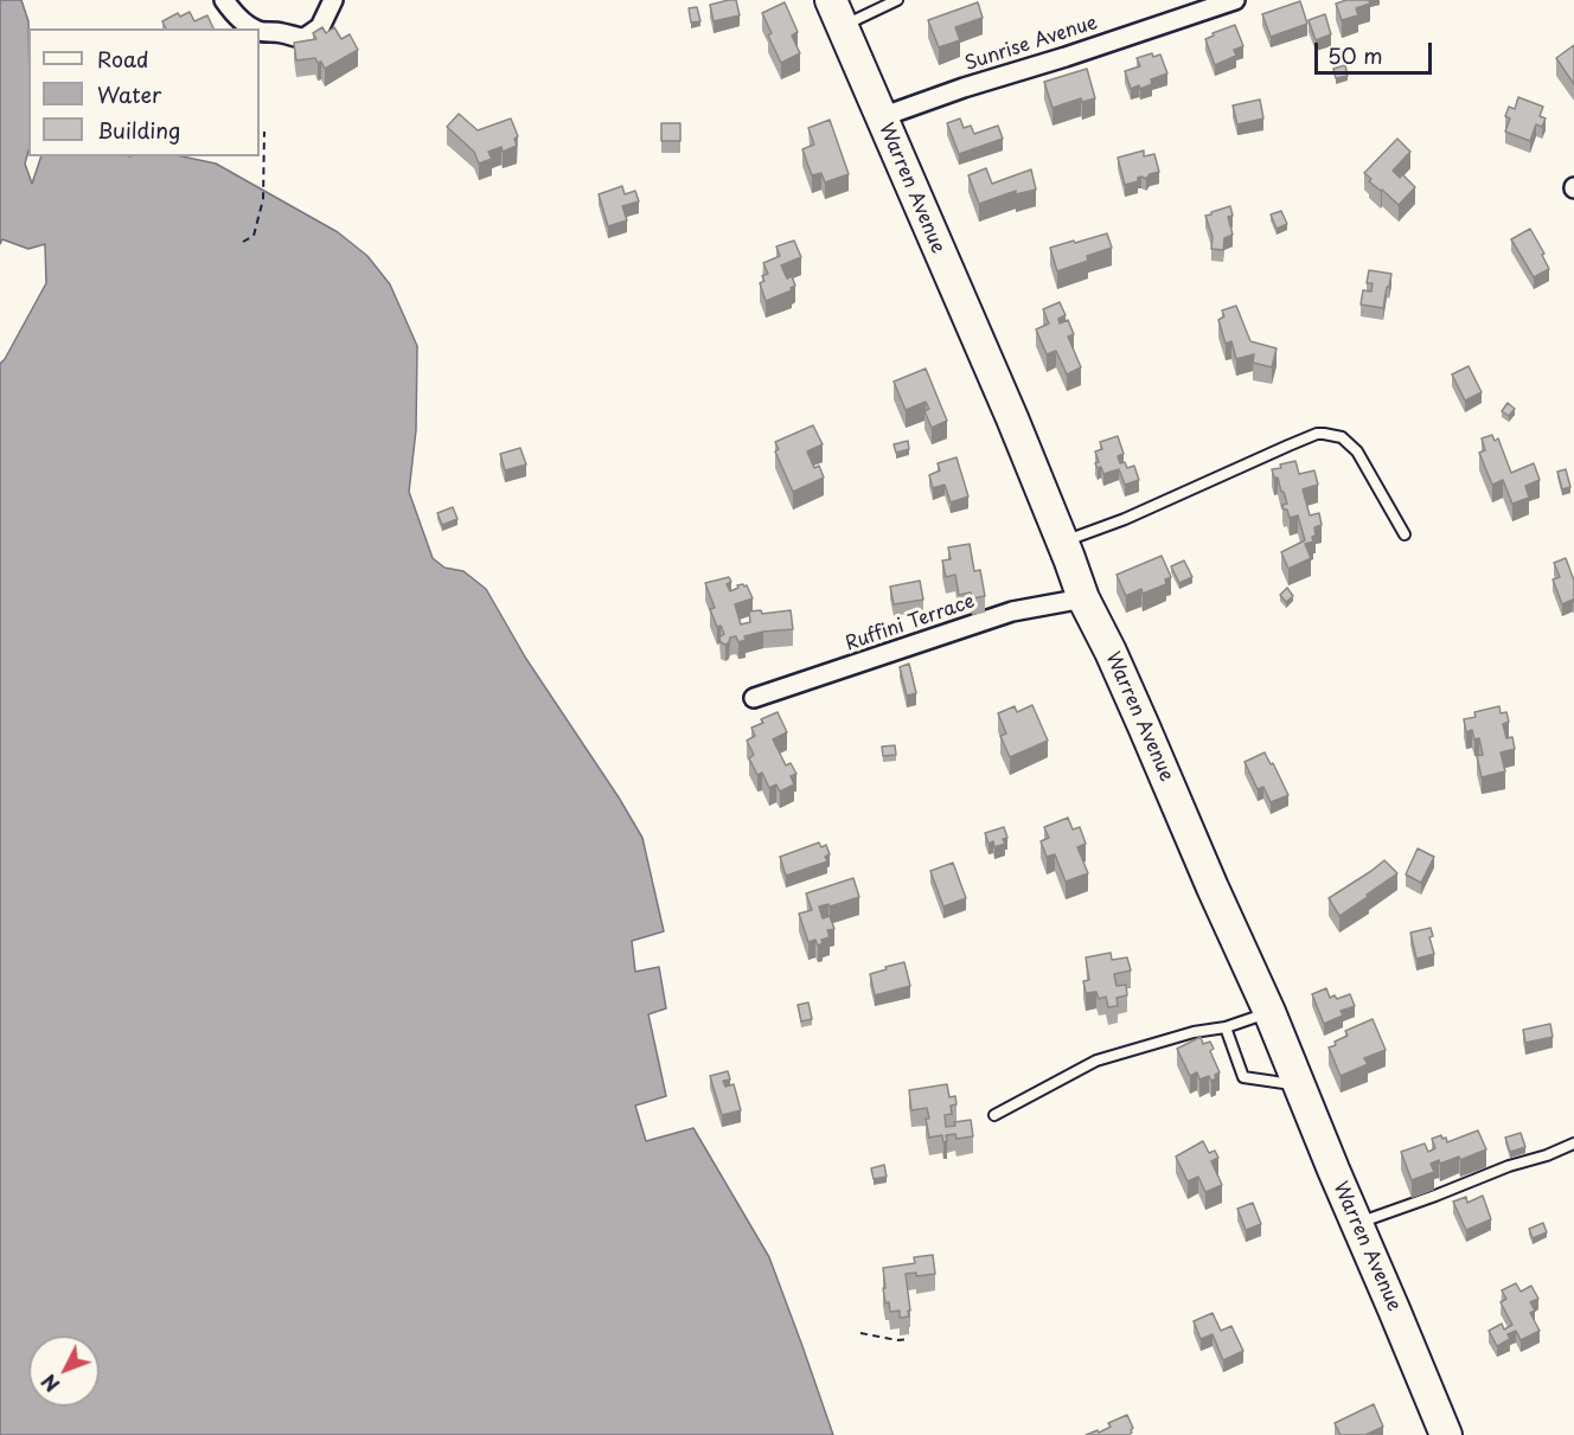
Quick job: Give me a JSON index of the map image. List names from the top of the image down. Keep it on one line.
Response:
{"streets":{"main road":["Warren Avenue"],"street":["Sunrise Avenue","Ruffini Terrace"]},"crossings":[["Sunrise Avenue","Warren Avenue"],["Warren Avenue","Ruffini Terrace"]],"legend":["Road","Water","Building"],"scale_bar":"50 m","north":"bottom left"}
